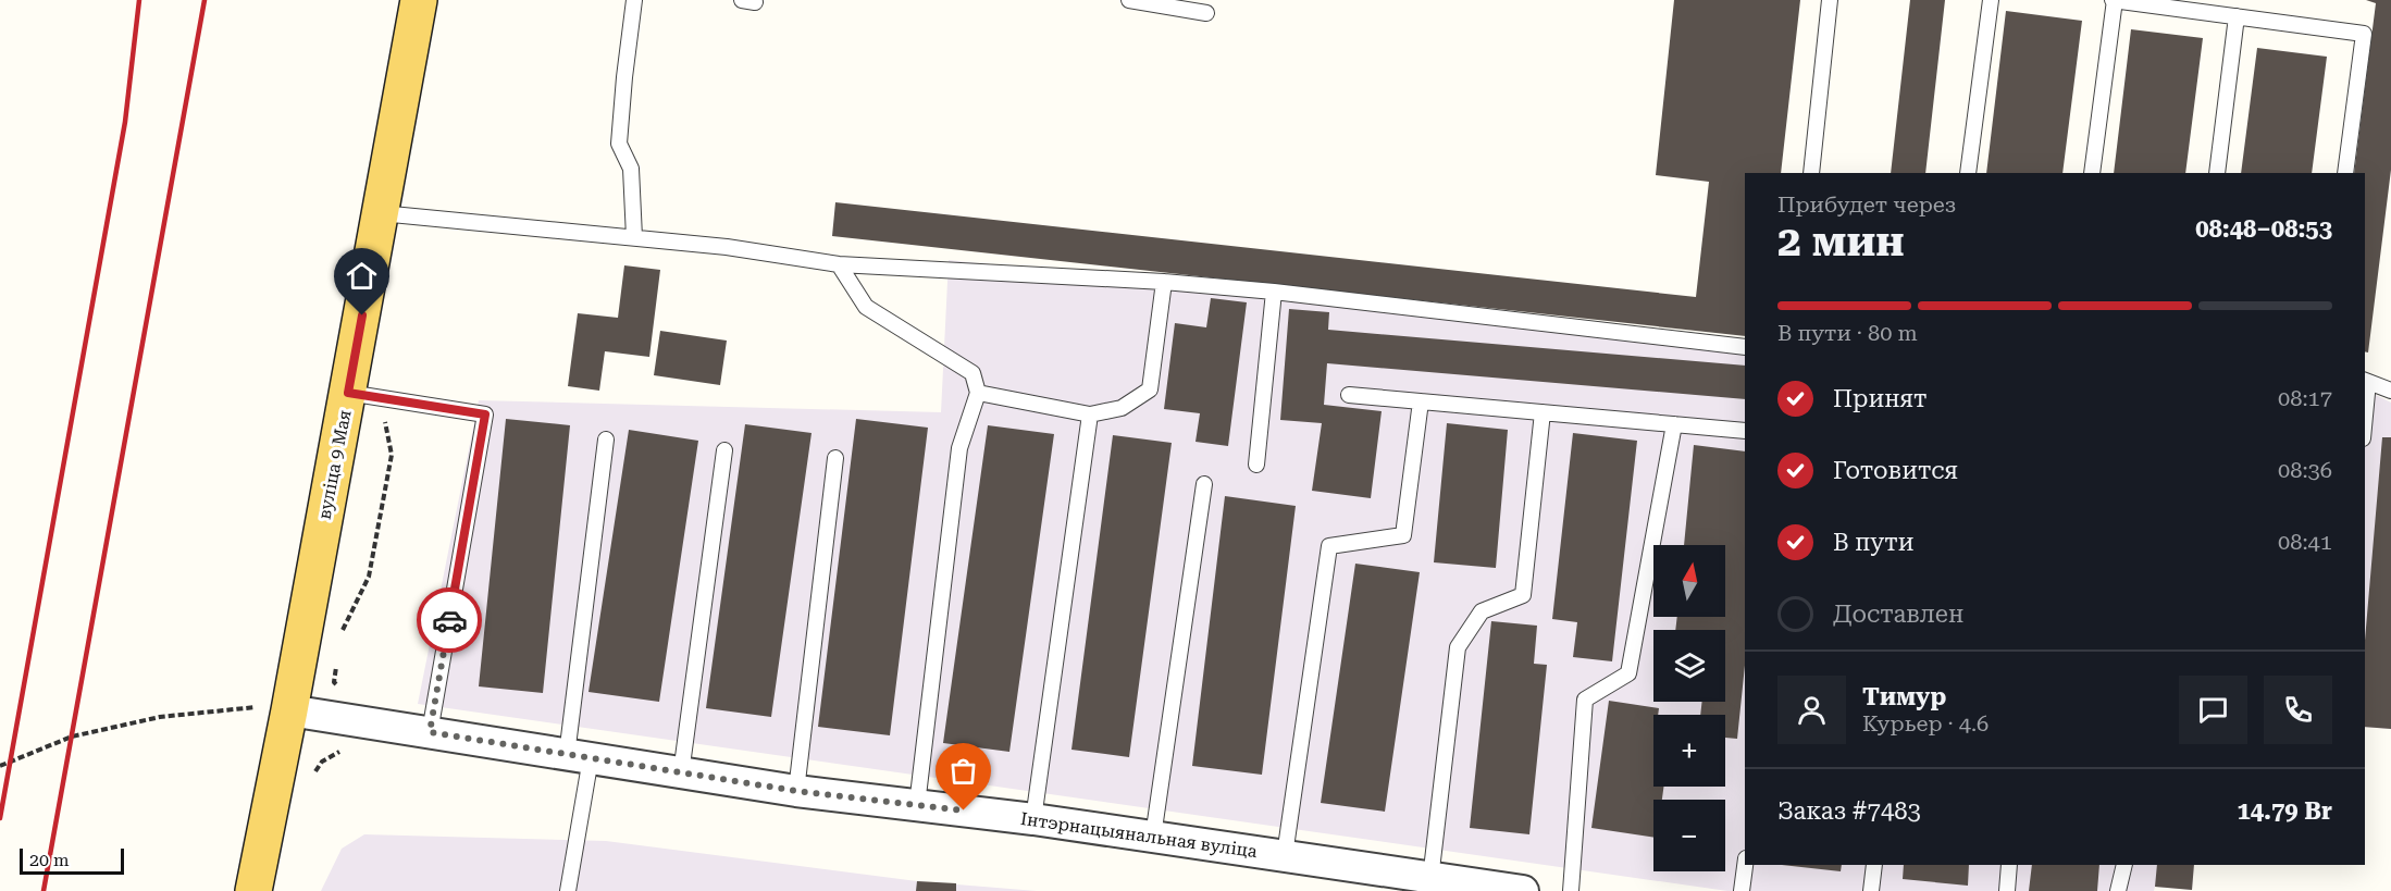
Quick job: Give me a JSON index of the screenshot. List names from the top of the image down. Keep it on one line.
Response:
{"streets":{"main road":["вуліца 9 Мая"],"street":["Інтэрнацыянальная вуліца"]},"crossings":[["вуліца 9 Мая","Інтэрнацыянальная вуліца"]],"scale_bar":"20 m","north":"top","page":{"heading":["2 мин","Прибудет через","08:48–08:53"],"panel":["Тимур","Курьер · 4.6","Заказ #7483","14.79 Br"],"bar":"В пути · 80 m","list":[["Принят","08:17"],["Готовится","08:36"],["В пути","08:41"],"Доставлен"],"map_buttons":["+","−"],"scale":"20 m"}}
